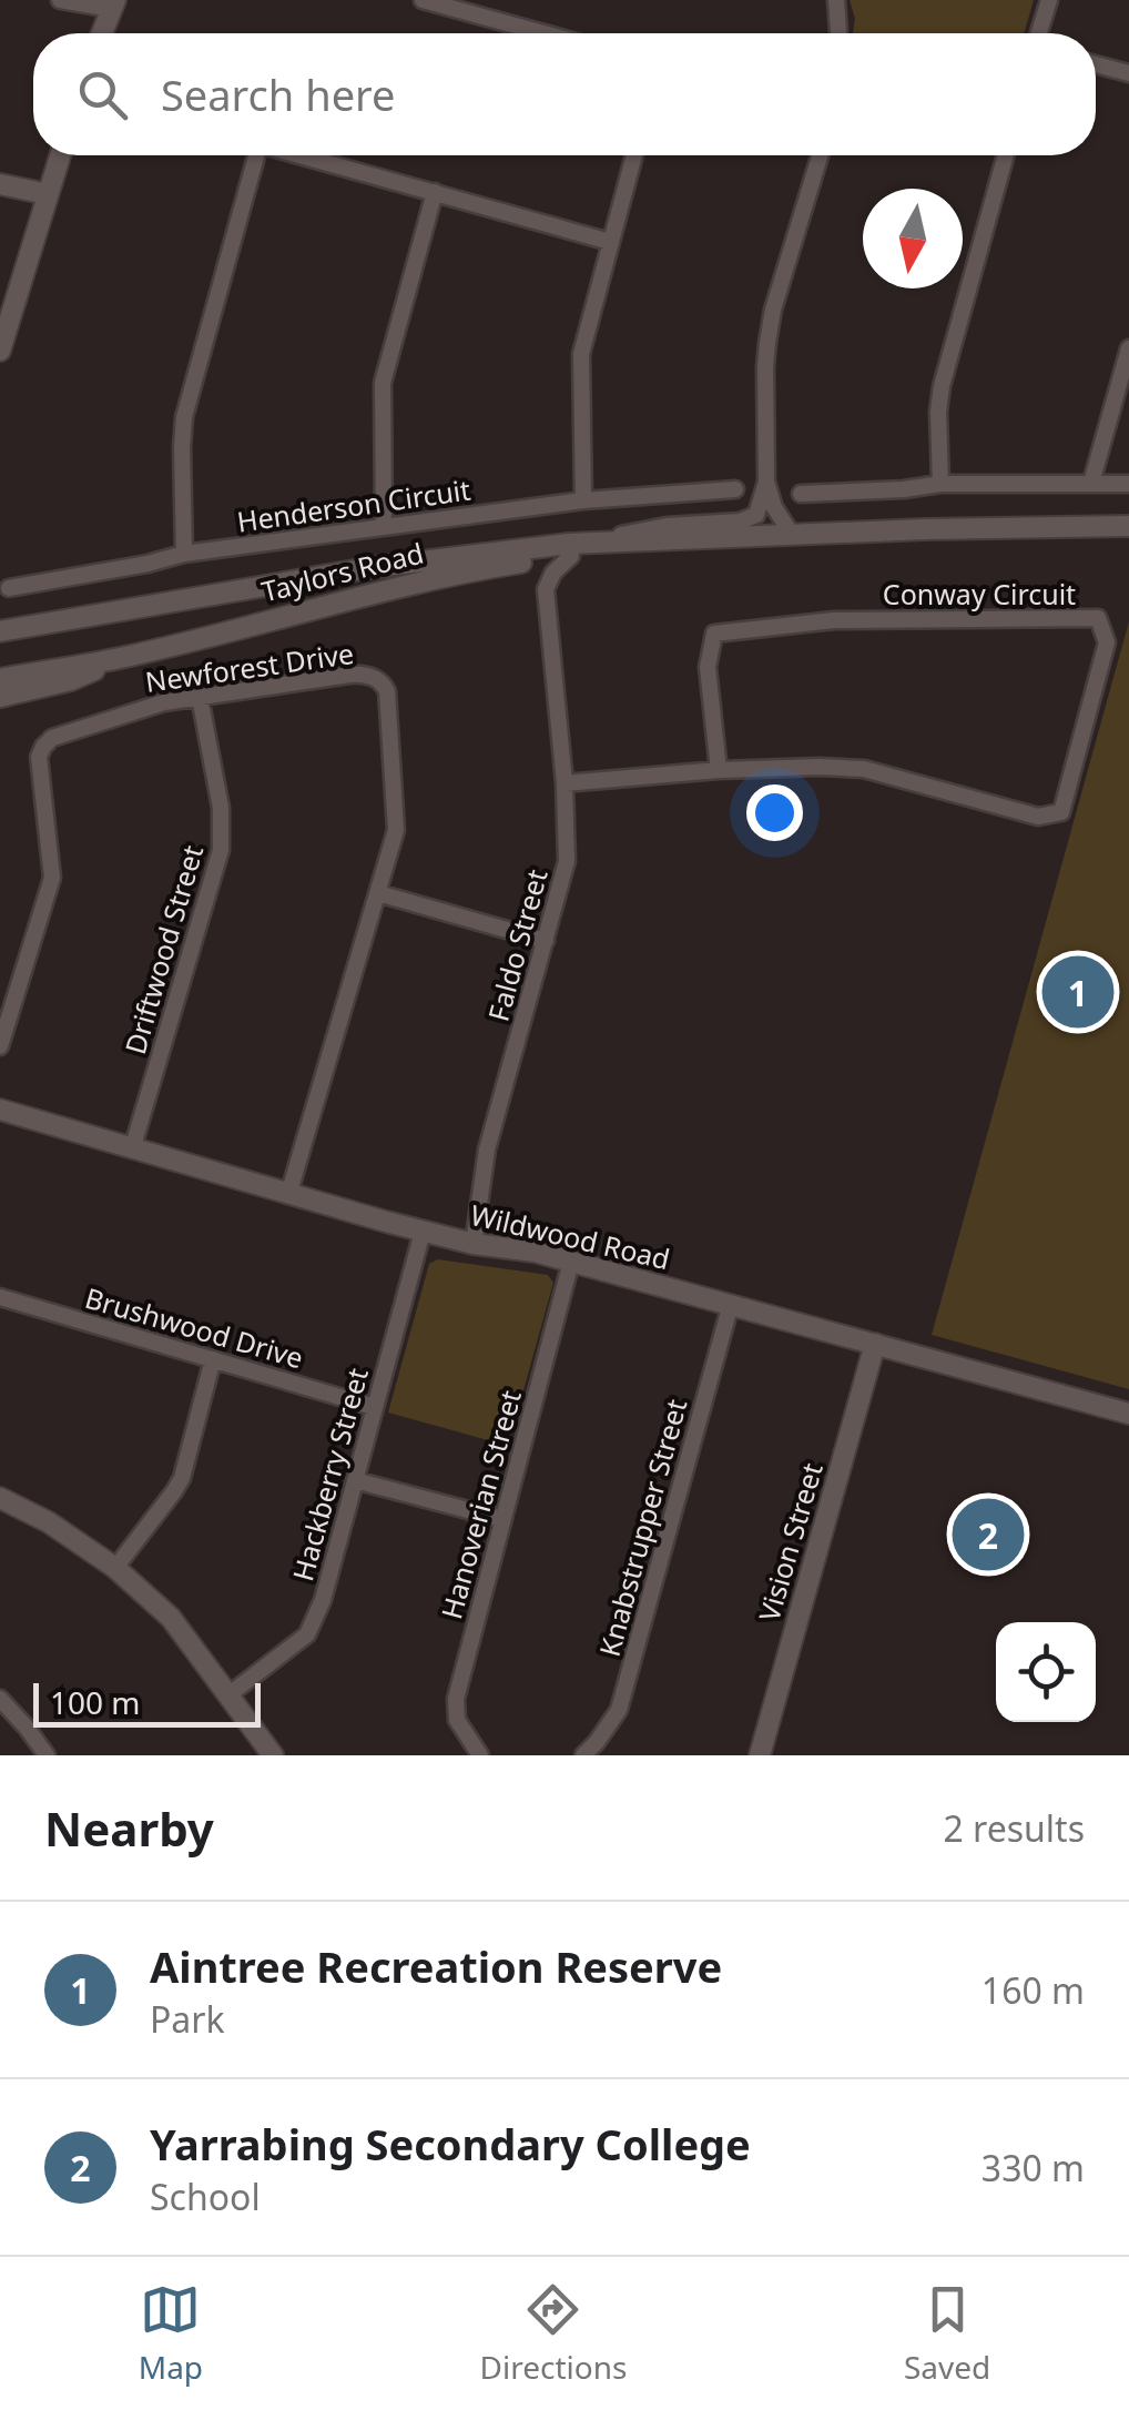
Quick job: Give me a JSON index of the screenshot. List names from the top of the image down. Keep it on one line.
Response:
{"streets":{"street":["Henderson Circuit","Taylors Road","Conway Circuit","Newforest Drive","Faldo Street","Driftwood Street","Wildwood Road","Brushwood Drive","Hackberry Street","Hanoverian Street","Knabstrupper Street","Vision Street"]},"crossings":[["Conway Circuit","Faldo Street"],["Newforest Drive","Driftwood Street"],["Newforest Drive","Wildwood Road"],["Faldo Street","Wildwood Road"],["Driftwood Street","Wildwood Road"],["Wildwood Road","Hackberry Street"],["Wildwood Road","Hanoverian Street"],["Wildwood Road","Knabstrupper Street"],["Wildwood Road","Vision Street"],["Brushwood Drive","Hackberry Street"]],"scale_bar":"100 m","north":"bottom","page":{"search":"Search here","pins":["1","2"],"scale":"100 m","heading":["Nearby","2 results"],"list":[{"mark":"1","name":"Aintree Recreation Reserve","note":"Park","value":"160 m"},{"mark":"2","name":"Yarrabing Secondary College","note":"School","value":"330 m"}],"nav":["Map","Directions","Saved"]}}
